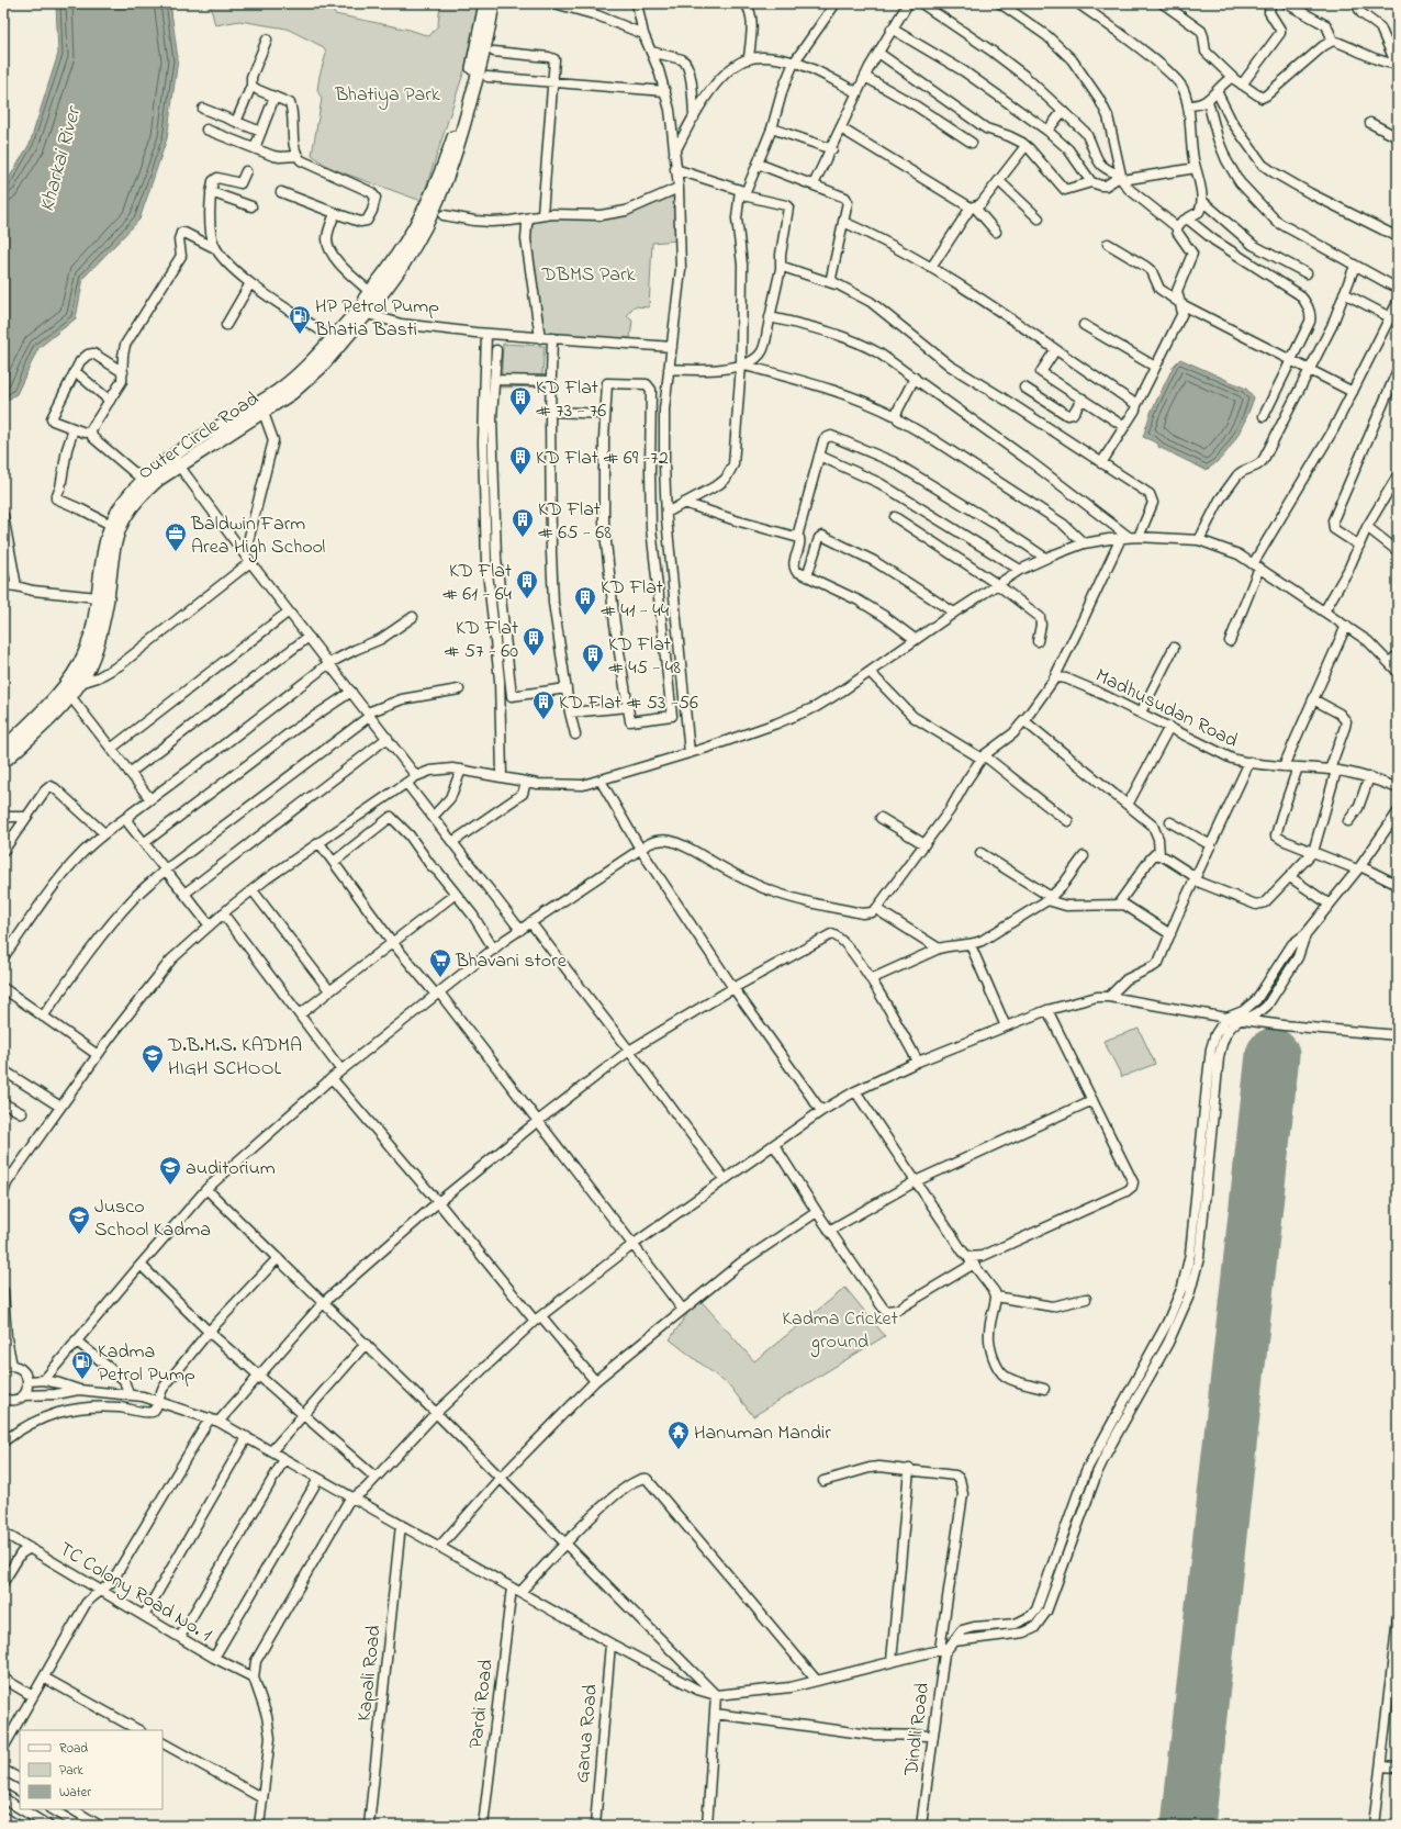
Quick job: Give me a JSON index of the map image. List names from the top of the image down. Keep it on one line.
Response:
{"streets":{"main road":["Outer Circle Road"],"street":["Madhusudan Road","TC Colony Road No. 1","Kapali Road","Pardi Road","Dindli Road","Garua Road"]},"water":["Kharkai River"],"parks":["Bhatiya Park","DBMS Park","Kadma Cricket ground"],"places":{"fuel station":["HP Petrol Pump Bhatia Basti","Kadma Petrol Pump"],"building":["KD Flat # 73 - 76","KD Flat # 69 -72","KD Flat # 65 - 68","KD Flat # 61 - 64","KD Flat # 41 - 44","KD Flat # 57 - 60","KD Flat # 45 - 48","KD Flat # 53 -56"],"office":["Baldwin Farm Area High School"],"supermarket":["Bhavani store"],"school or university":["D.B.M.S. KADMA HIGH SCHOOL","auditorium","Jusco School Kadma"],"temple":["Hanuman Mandir"]},"legend":["Road","Park","Water"]}
